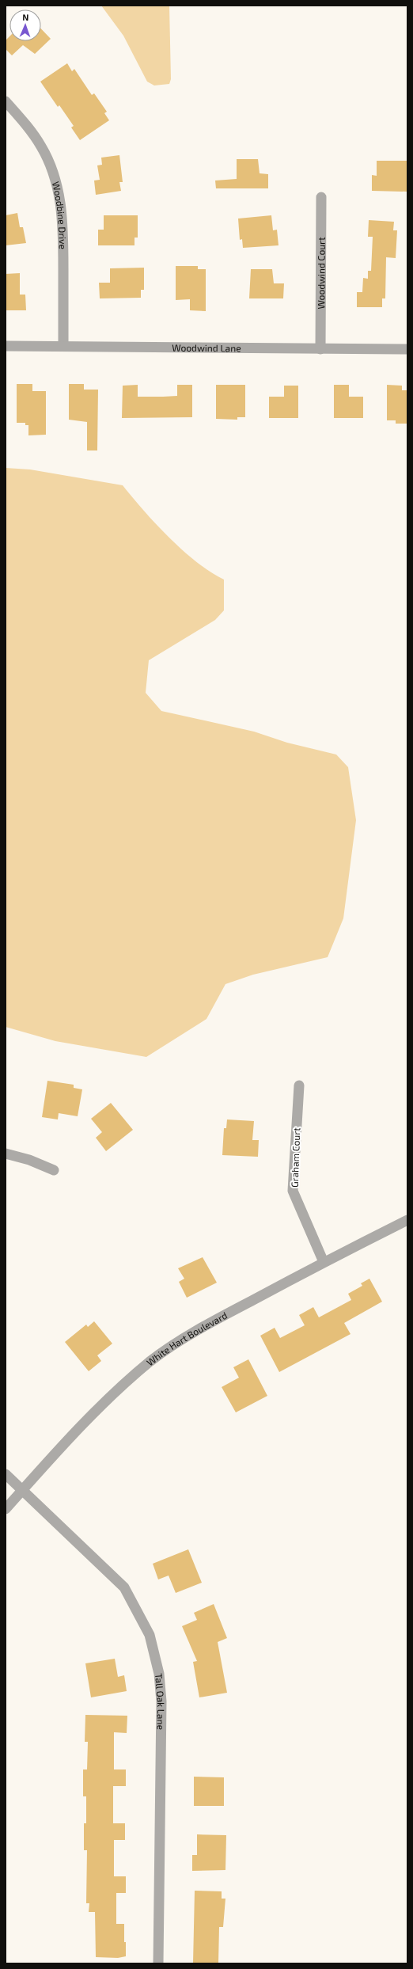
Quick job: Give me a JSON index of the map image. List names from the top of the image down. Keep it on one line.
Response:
{"streets":{"street":["Woodbine Drive","Woodwind Court","Woodwind Lane","Graham Court","White Hart Boulevard","Tall Oak Lane"]},"crossings":[["Woodbine Drive","Woodwind Lane"],["Woodwind Court","Woodwind Lane"],["Graham Court","White Hart Boulevard"],["White Hart Boulevard","Tall Oak Lane"]],"north":"top"}
